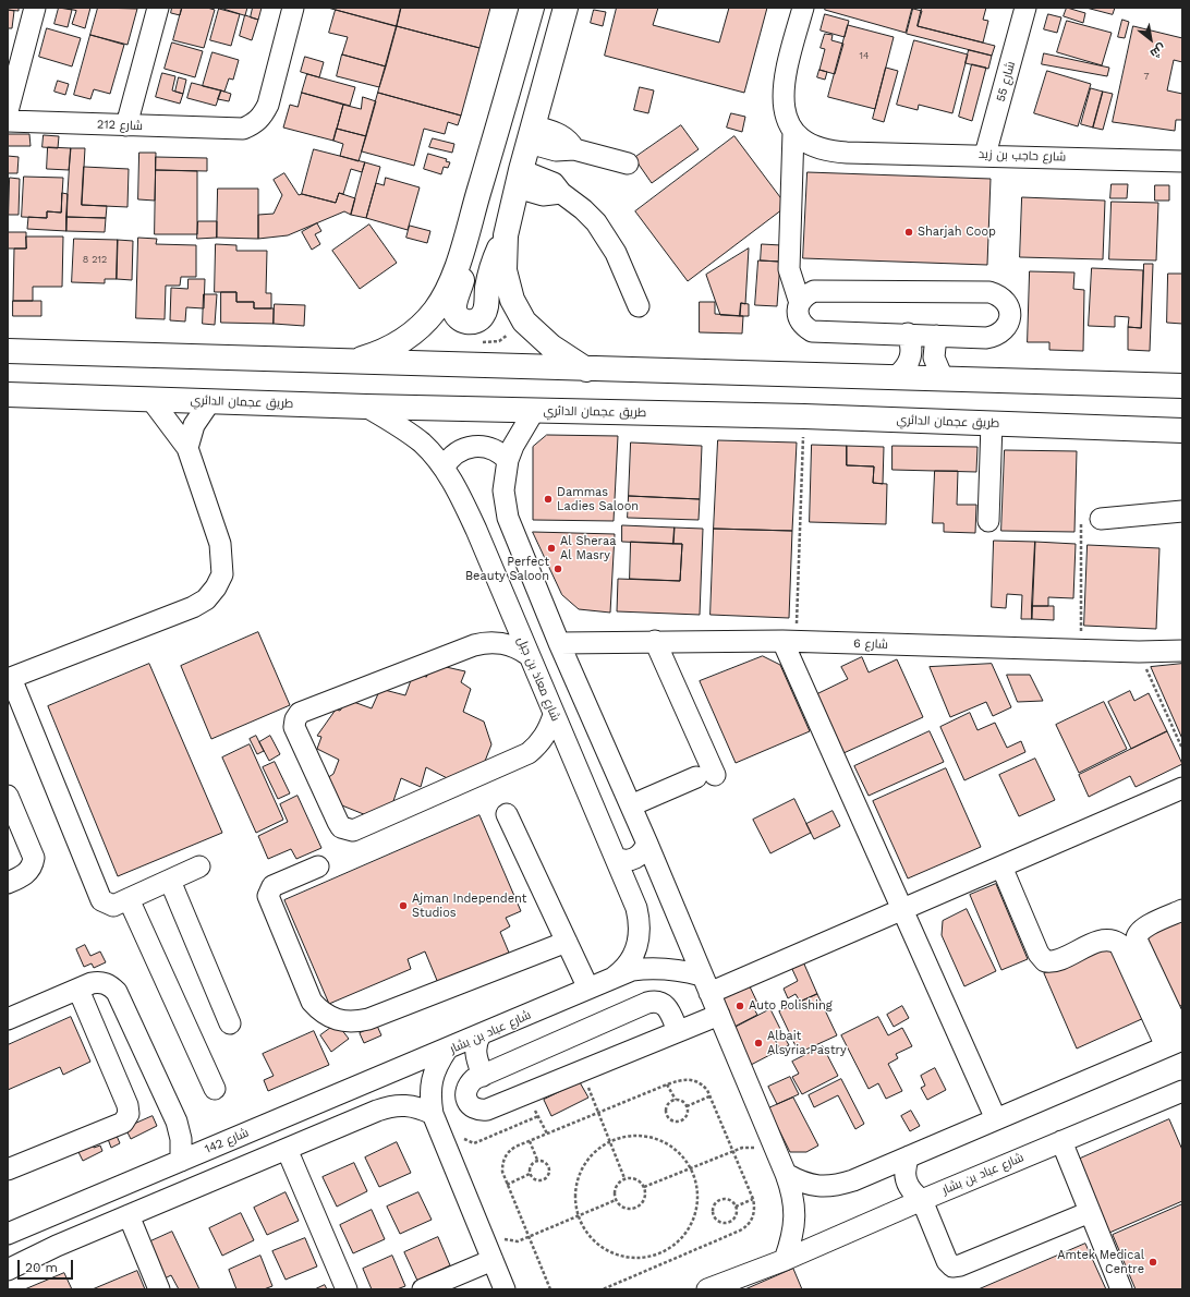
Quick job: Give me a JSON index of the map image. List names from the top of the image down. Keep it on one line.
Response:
{"streets":{"main road":["طريق عجمان الدائري"],"street":["شارع 55","212 شارع","شارع حاجب بن زيد","شارع 6","شارع معاذ بن جبل","شارع عباد بن بشار","شارع 142"]},"crossings":[["شارع 55","شارع حاجب بن زيد"],["طريق عجمان الدائري","شارع معاذ بن جبل"],["شارع معاذ بن جبل","شارع عباد بن بشار"],["شارع عباد بن بشار","شارع 142"]],"places":["Sharjah Coop","Dammas Ladies Saloon","Al Sheraa Al Masry","Perfect Beauty Saloon","Ajman Independent Studios","Auto Polishing","Albait Alsyria Pastry","Amtek Medical Centre"],"house_numbers":["14","7","8 212"],"scale_bar":"20 m","north":"bottom right"}
